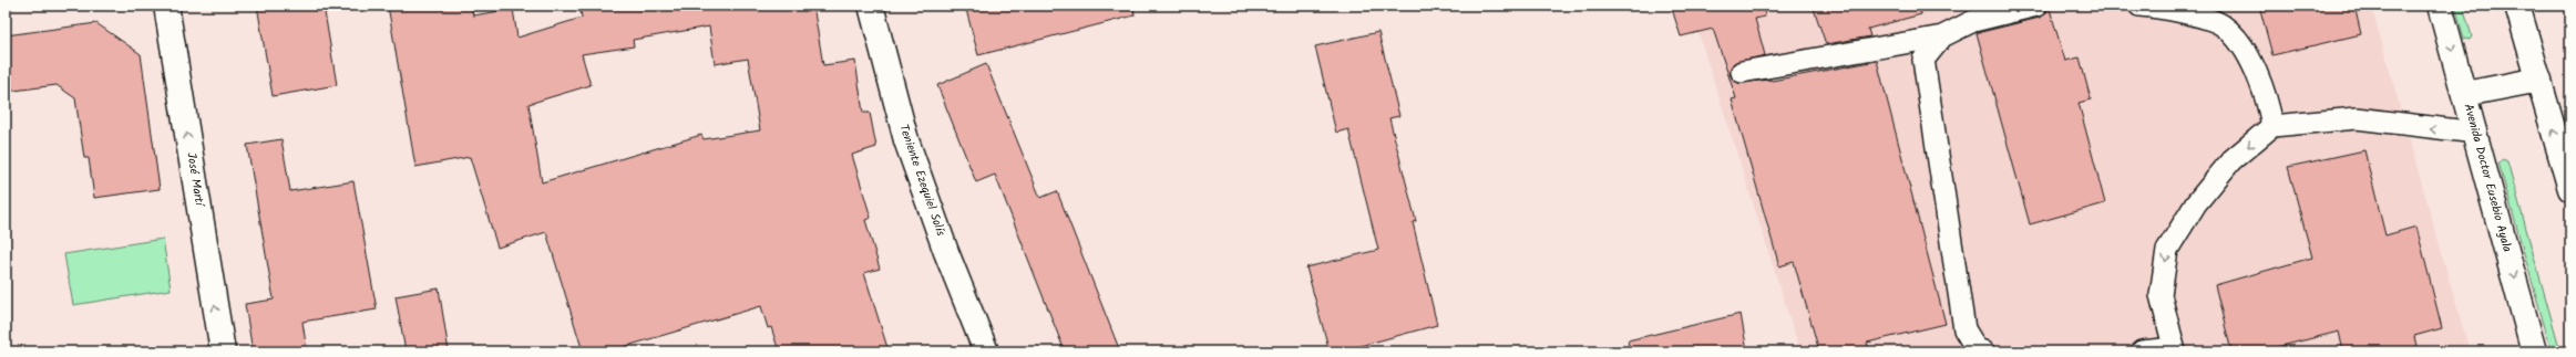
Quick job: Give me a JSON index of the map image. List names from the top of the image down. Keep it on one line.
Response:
{"streets":{"main road":["Avenida Doctor Eusebio Ayala","José Martí","Teniente Ezequiel Solís"]},"one_way":["José Martí"]}
